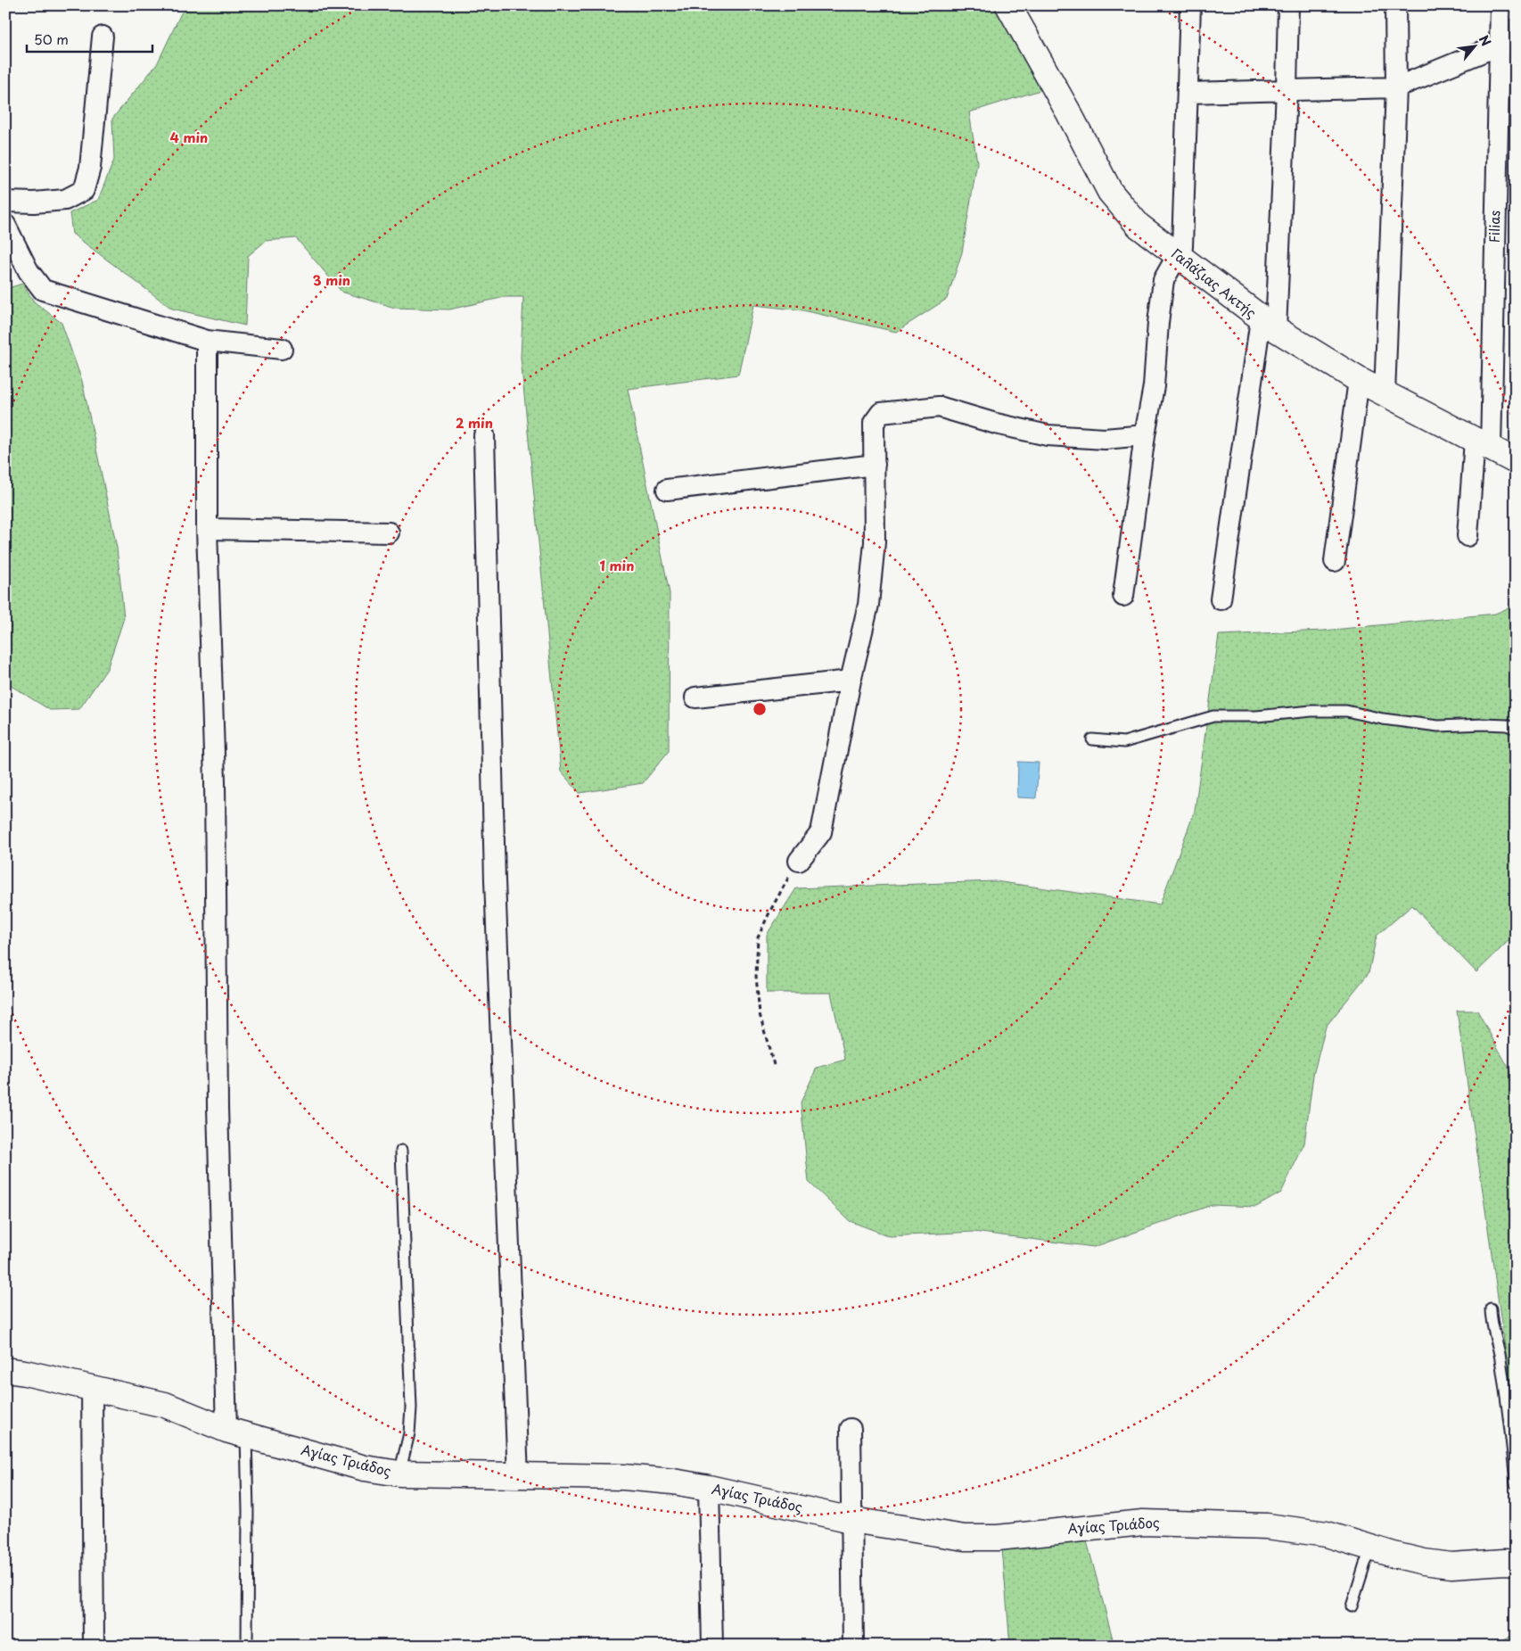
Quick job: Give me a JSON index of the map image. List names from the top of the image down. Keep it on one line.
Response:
{"streets":{"street":["Filias","Γαλάζιας Ακτής","Αγίας Τριάδος"]},"crossings":[["Filias","Γαλάζιας Ακτής"]],"scale_bar":"50 m","north":"top right","rings":["4 min","3 min","2 min","1 min"]}
